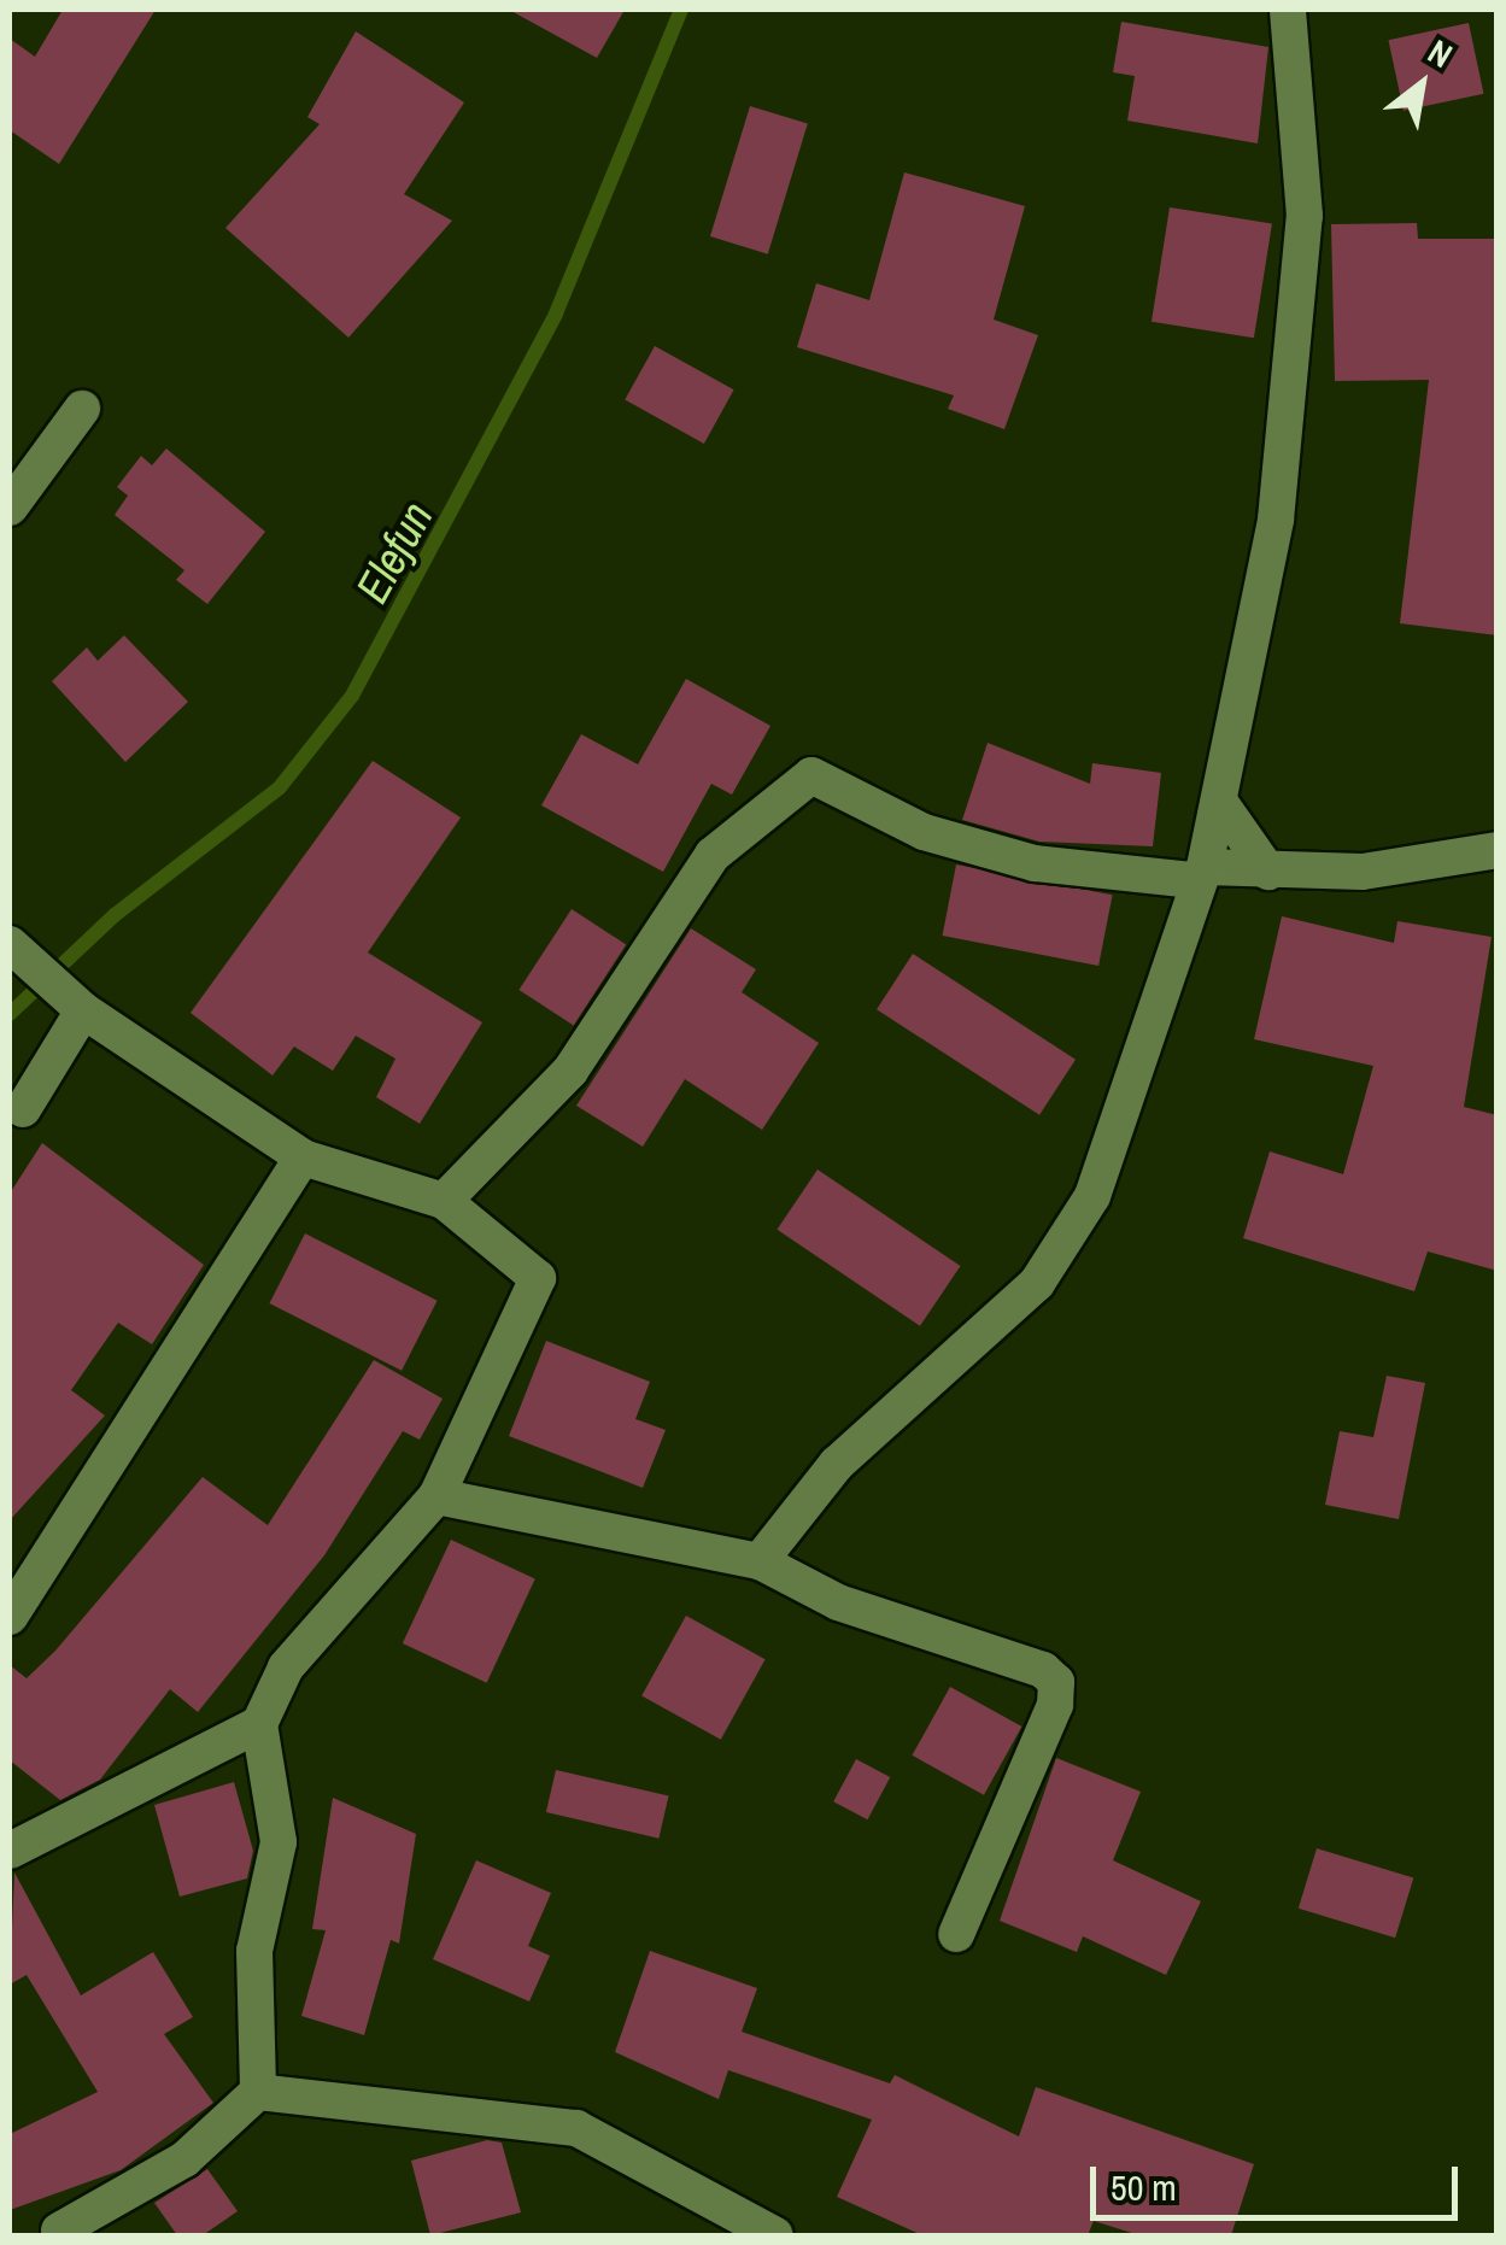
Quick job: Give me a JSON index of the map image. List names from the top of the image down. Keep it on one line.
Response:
{"water":["Elefun"],"scale_bar":"50 m","north":"top right"}
